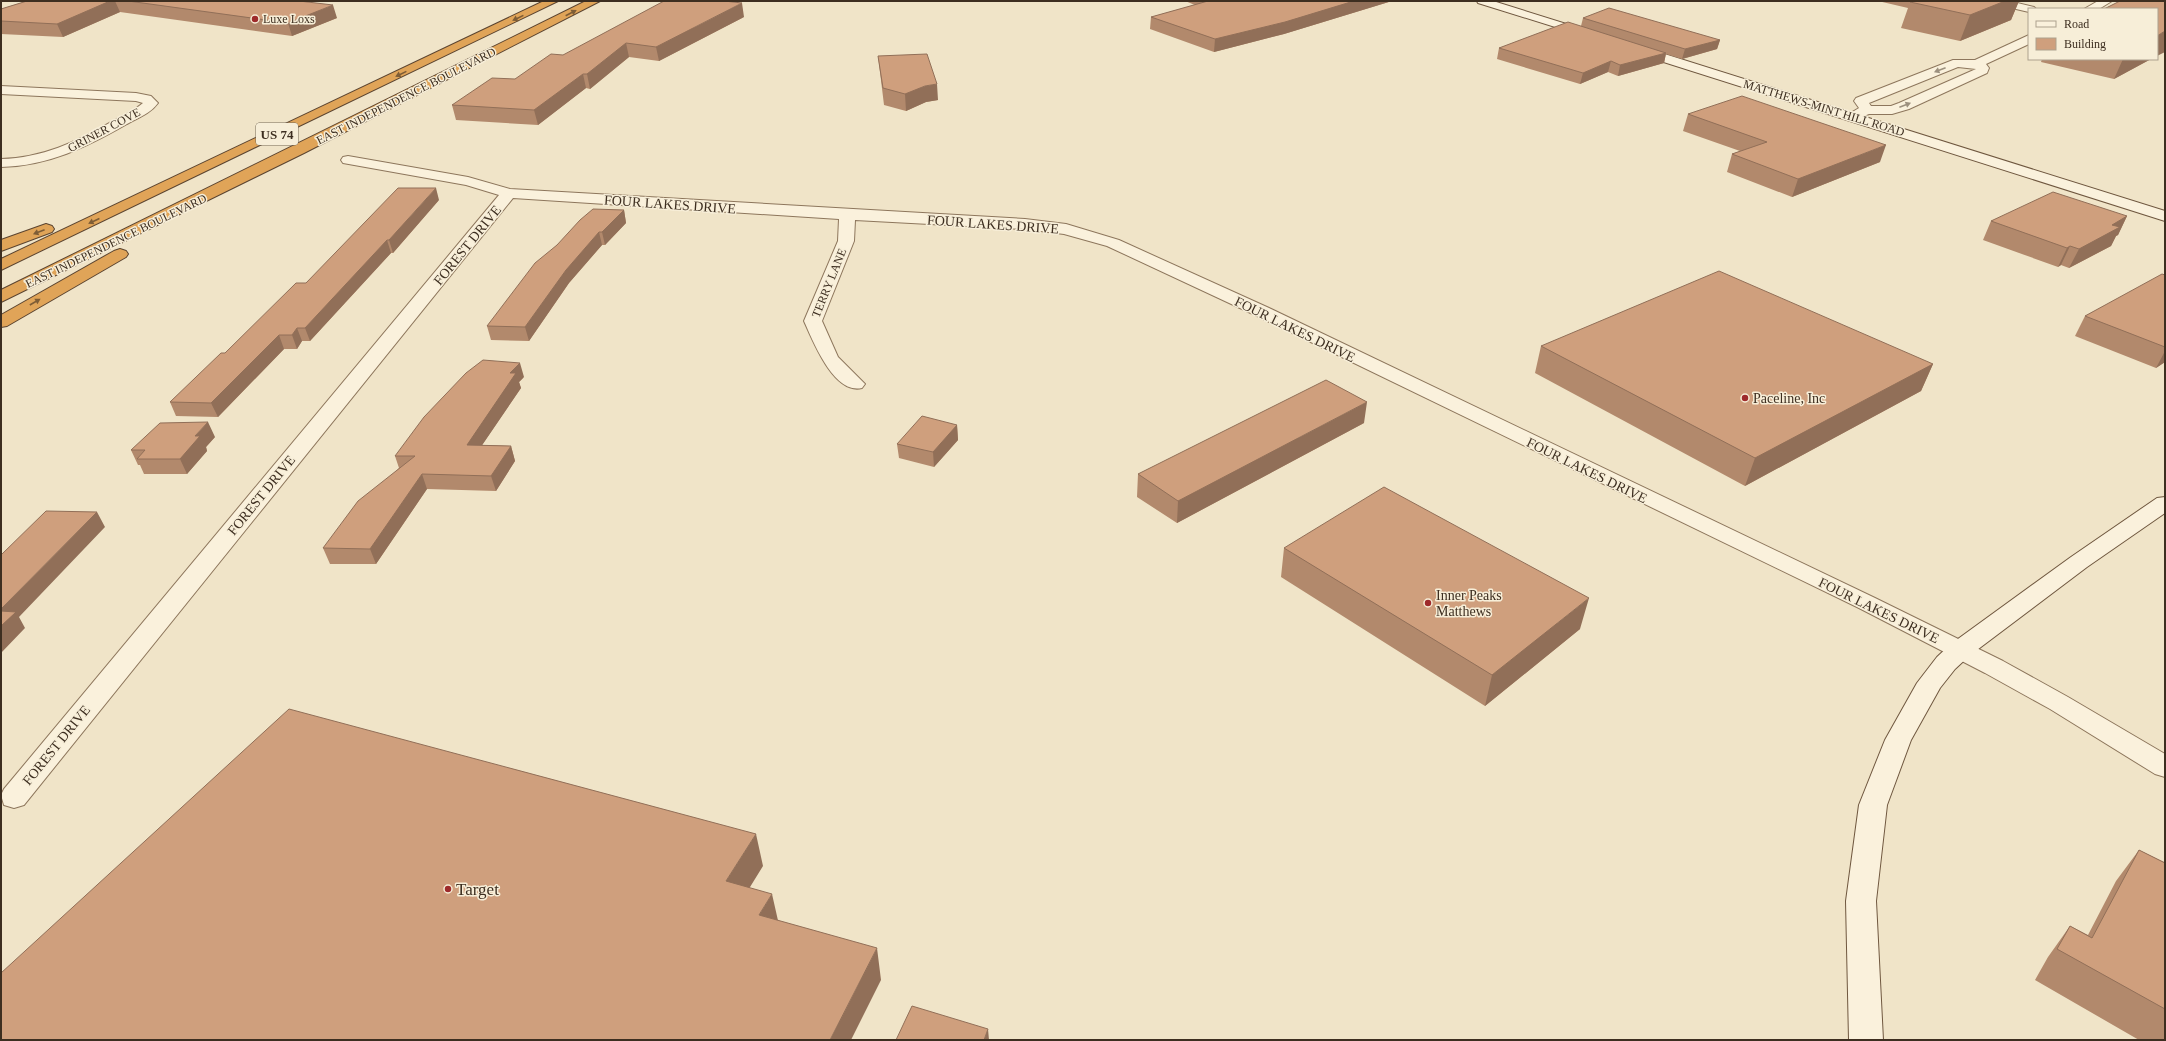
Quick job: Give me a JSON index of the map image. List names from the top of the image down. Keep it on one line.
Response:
{"streets":{"highway":["EAST INDEPENDENCE BOULEVARD","US 74"],"street":["MATTHEWS-MINT HILL ROAD","GRINER COVE","FOUR LAKES DRIVE","FOREST DRIVE","TERRY LANE"]},"crossings":[["FOUR LAKES DRIVE","FOREST DRIVE"],["FOUR LAKES DRIVE","TERRY LANE"]],"places":["Luxe Loxs","Paceline, Inc","Inner Peaks Matthews","Target"],"legend":["Road","Building"]}
